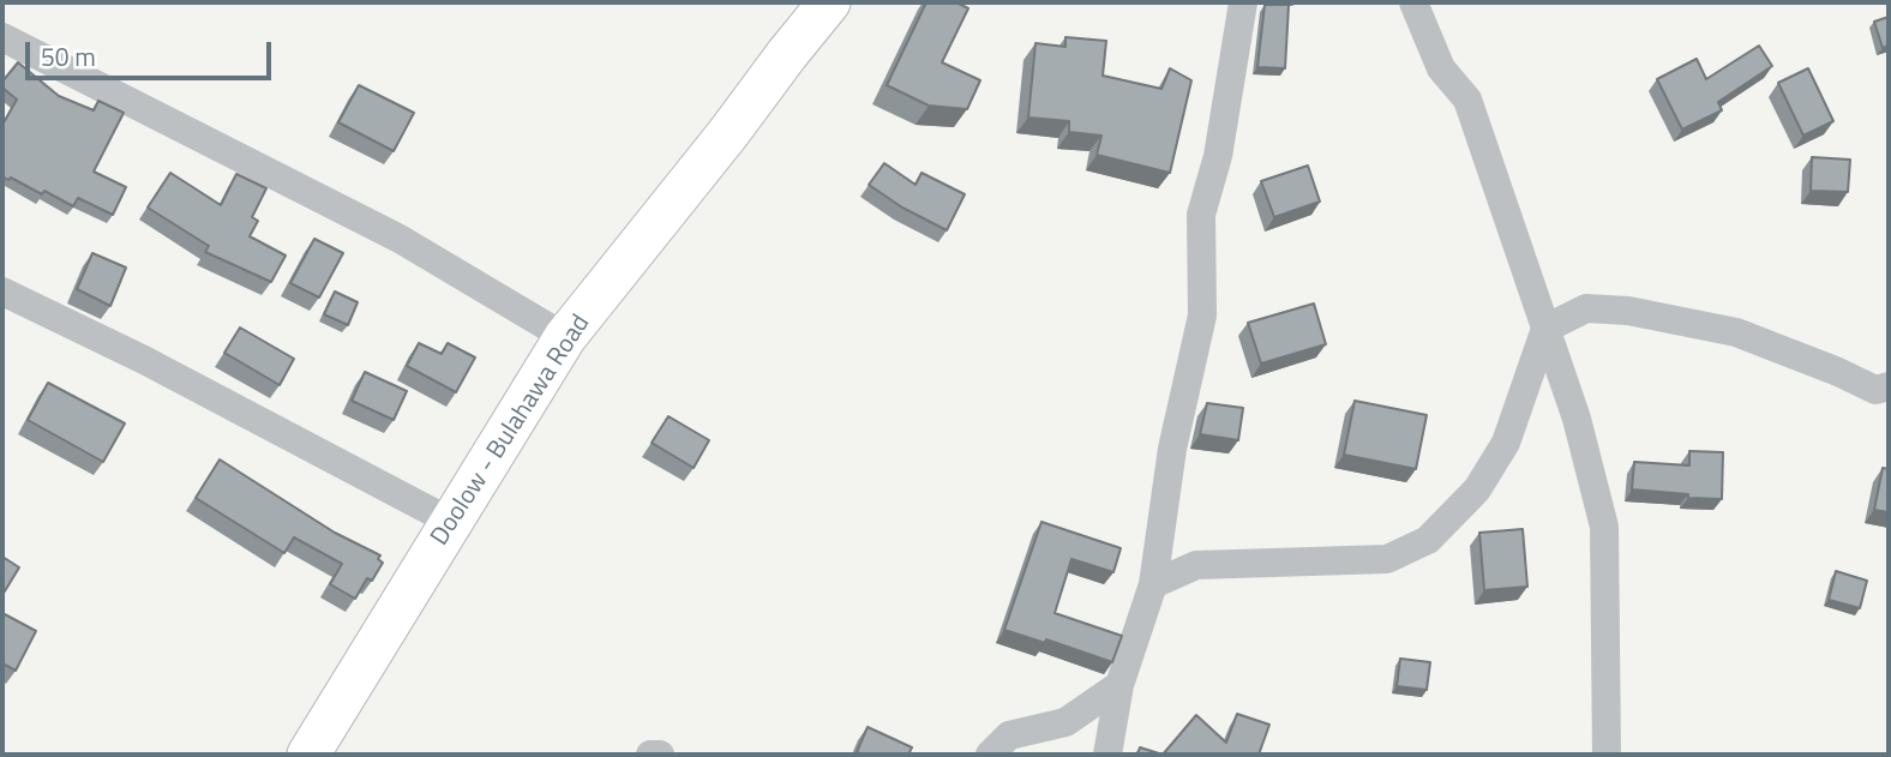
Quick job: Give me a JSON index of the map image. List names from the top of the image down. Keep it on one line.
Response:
{"streets":{"main road":["Doolow - Bulahawa Road"]},"scale_bar":"50 m"}
